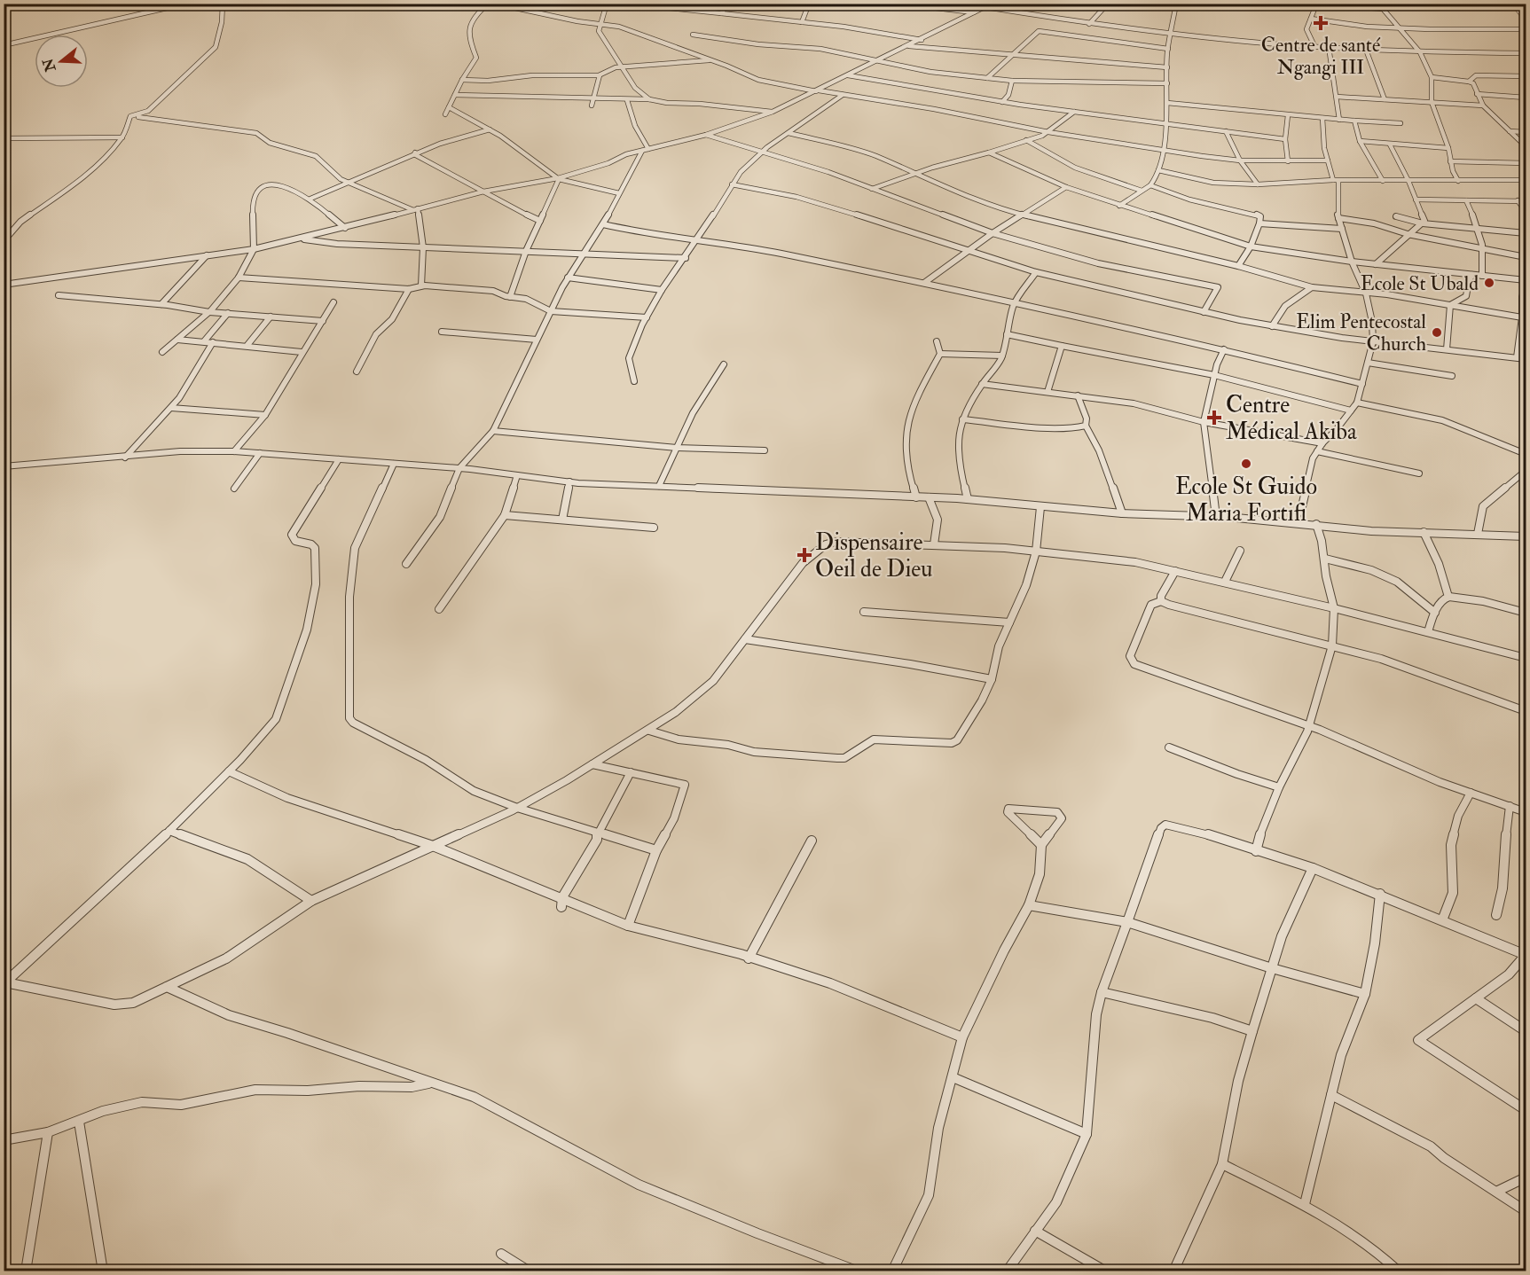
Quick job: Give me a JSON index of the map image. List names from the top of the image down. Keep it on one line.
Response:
{"places":{"health":["Centre de santé Ngangi III","Centre Médical Akiba","Dispensaire Oeil de Dieu"],"other":["Ecole St Ubald","Elim Pentecostal Church","Ecole St Guido Maria Fortifi"]},"north":"left"}
